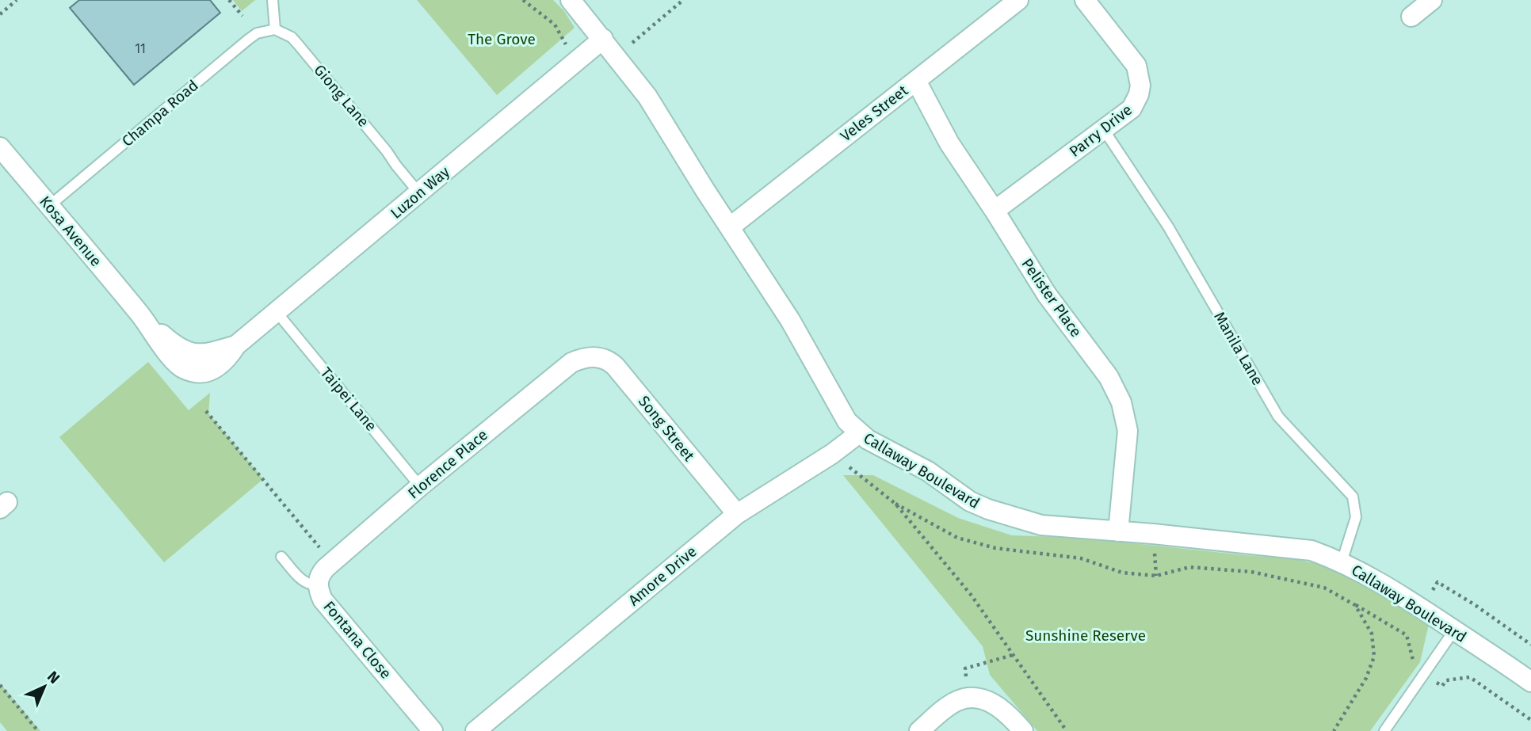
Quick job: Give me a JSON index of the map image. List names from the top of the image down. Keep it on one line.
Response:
{"streets":{"street":["Veles Street","Parry Drive","Luzon Way","Kosa Avenue","Pelister Place","Song Street","Florence Place","Callaway Boulevard","Amore Drive","Fontana Close"],"lane":["Giong Lane","Champa Road","Manila Lane","Taipei Lane"]},"crossings":[["Giong Lane","Champa Road"],["Giong Lane","Luzon Way"],["Champa Road","Kosa Avenue"],["Veles Street","Pelister Place"],["Veles Street","Callaway Boulevard"],["Parry Drive","Pelister Place"],["Parry Drive","Manila Lane"],["Luzon Way","Kosa Avenue"],["Luzon Way","Taipei Lane"],["Luzon Way","Callaway Boulevard"],["Pelister Place","Callaway Boulevard"],["Manila Lane","Callaway Boulevard"],["Taipei Lane","Florence Place"],["Song Street","Florence Place"],["Song Street","Amore Drive"],["Florence Place","Fontana Close"],["Callaway Boulevard","Amore Drive"]],"parks":["The Grove","Sunshine Reserve"],"house_numbers":["11"],"north":"top right"}
